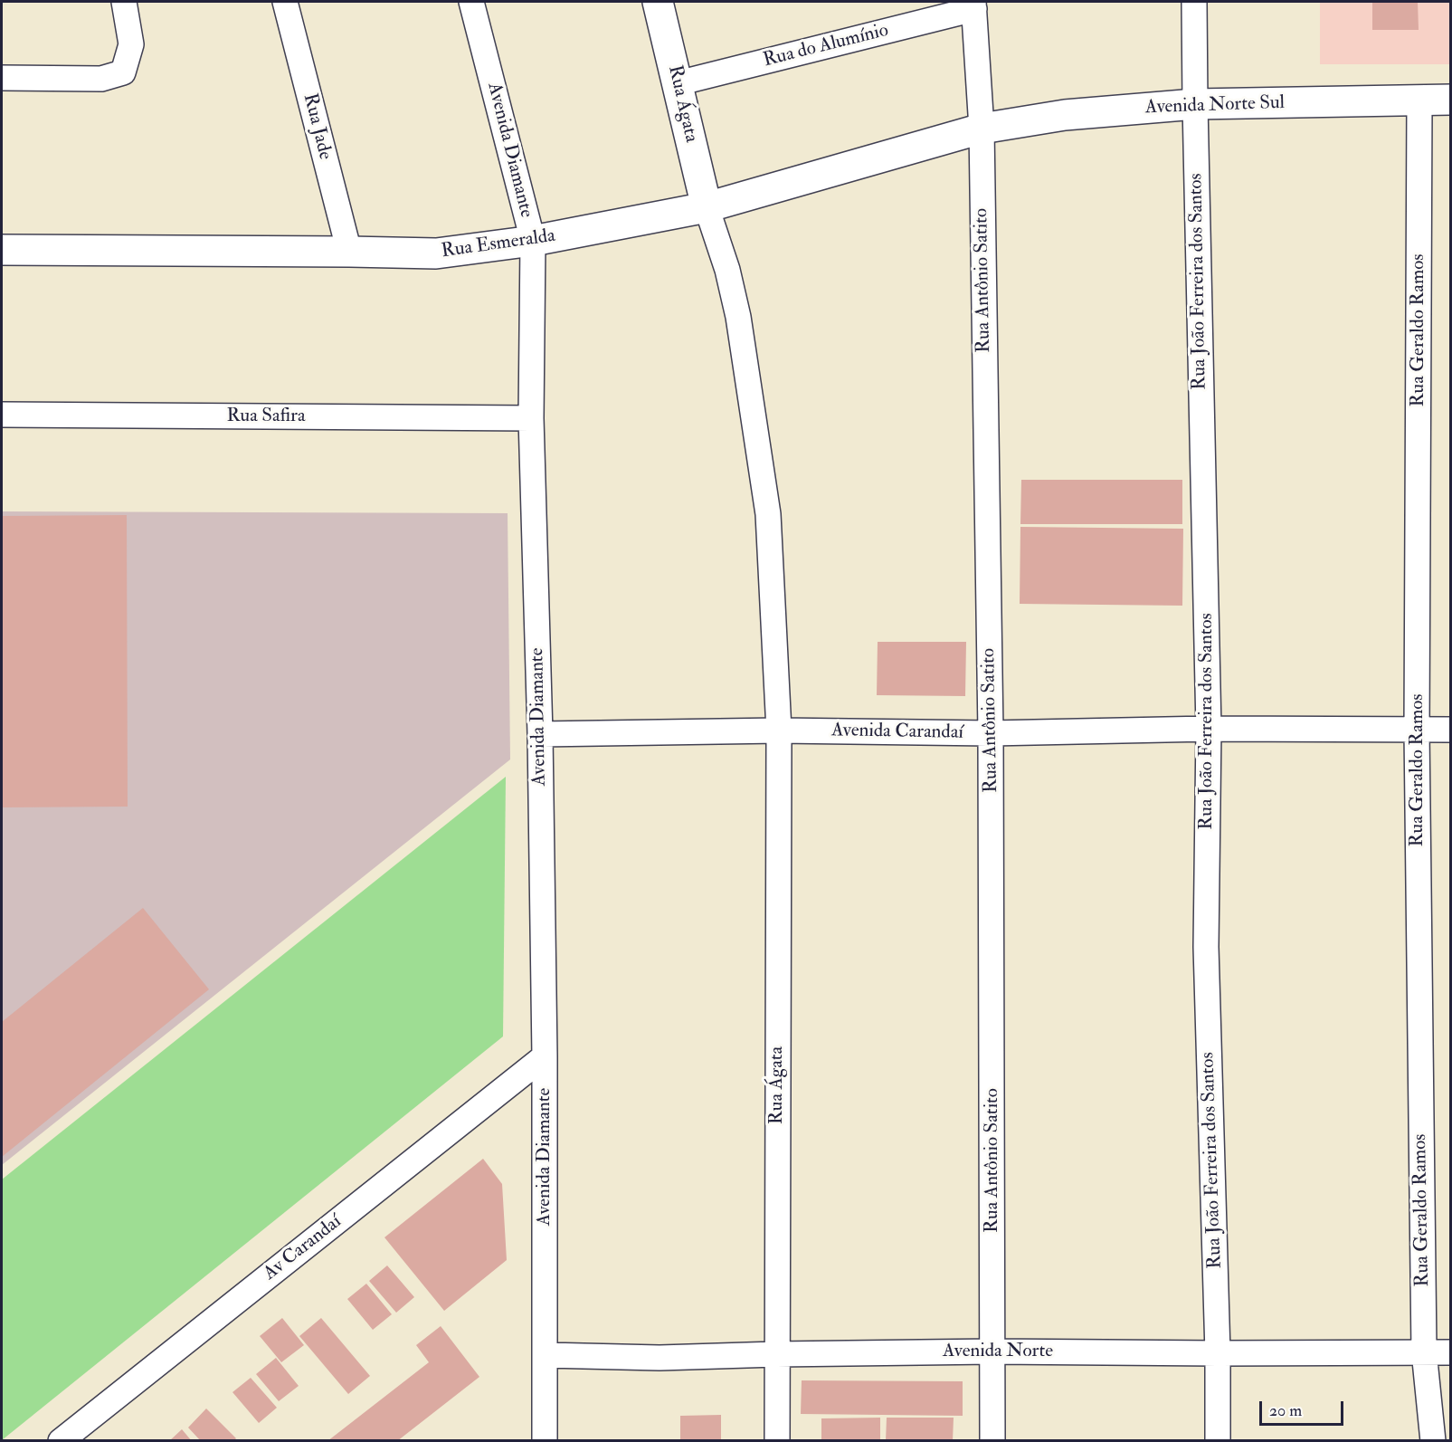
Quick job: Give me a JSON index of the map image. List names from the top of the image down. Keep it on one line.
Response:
{"streets":{"street":["Rua do Alumínio","Rua Ágata","Avenida Norte Sul","Rua Jade","Avenida Diamante","Rua Esmeralda","Rua Antônio Satito","Rua João Ferreira dos Santos","Rua Geraldo Ramos","Rua Safira","Avenida Carandaí","Av Carandaí","Avenida Norte"]},"crossings":[["Rua do Alumínio","Rua Ágata"],["Rua do Alumínio","Rua Antônio Satito"],["Rua Ágata","Rua Esmeralda"],["Rua Ágata","Avenida Carandaí"],["Rua Ágata","Avenida Norte"],["Avenida Norte Sul","Rua Esmeralda"],["Avenida Norte Sul","Rua Antônio Satito"],["Avenida Norte Sul","Rua João Ferreira dos Santos"],["Avenida Norte Sul","Rua Geraldo Ramos"],["Rua Jade","Rua Esmeralda"],["Avenida Diamante","Rua Esmeralda"],["Avenida Diamante","Rua Safira"],["Avenida Diamante","Avenida Carandaí"],["Avenida Diamante","Av Carandaí"],["Avenida Diamante","Avenida Norte"],["Rua Esmeralda","Rua Antônio Satito"],["Rua Antônio Satito","Avenida Carandaí"],["Rua Antônio Satito","Avenida Norte"],["Rua João Ferreira dos Santos","Avenida Carandaí"],["Rua João Ferreira dos Santos","Avenida Norte"],["Rua Geraldo Ramos","Avenida Carandaí"],["Rua Geraldo Ramos","Avenida Norte"]],"scale_bar":"20 m"}
